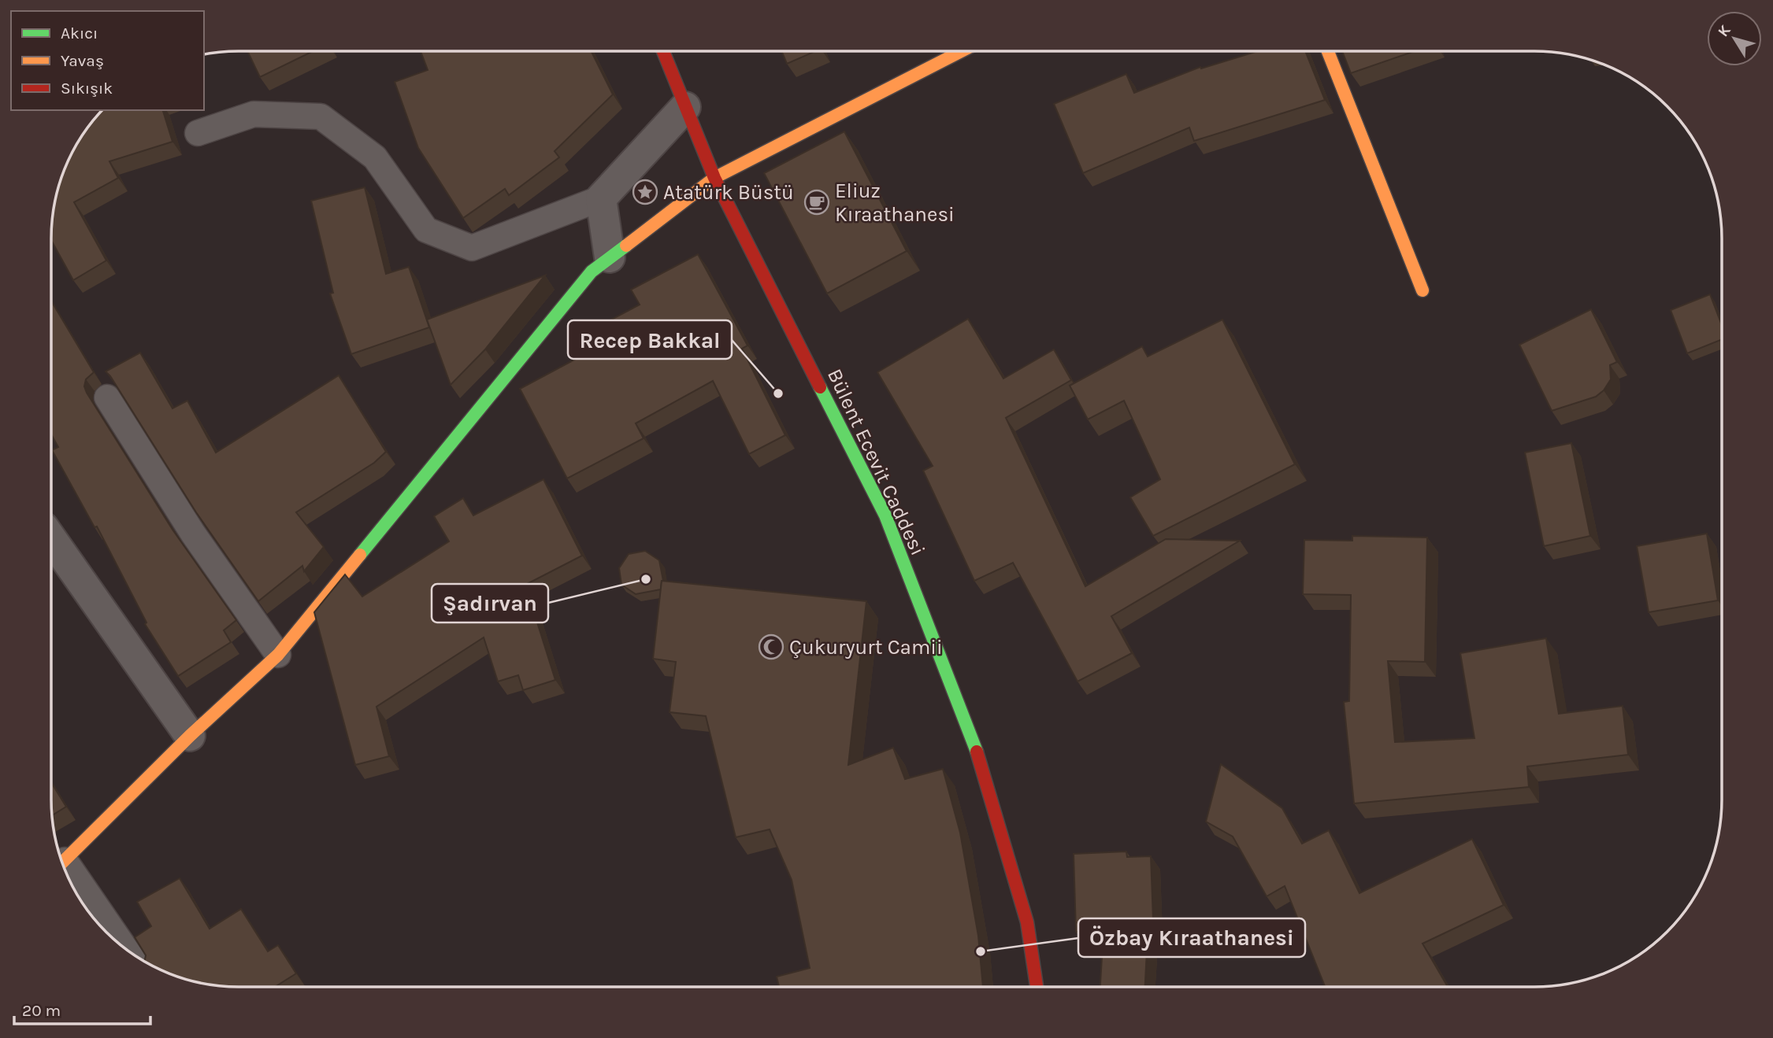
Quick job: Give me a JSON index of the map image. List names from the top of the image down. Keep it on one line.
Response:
{"streets":{"street":["Bülent Ecevit Caddesi"]},"places":{"place":["Atatürk Büstü"],"cafe":["Eliuz Kıraathanesi"],"other":["Recep Bakkal","Şadırvan","Özbay Kıraathanesi"],"mosque":["Çukuryurt Camii"]},"legend":["Akıcı","Yavaş","Sıkışık"],"scale_bar":"20 m","north":"top left"}
